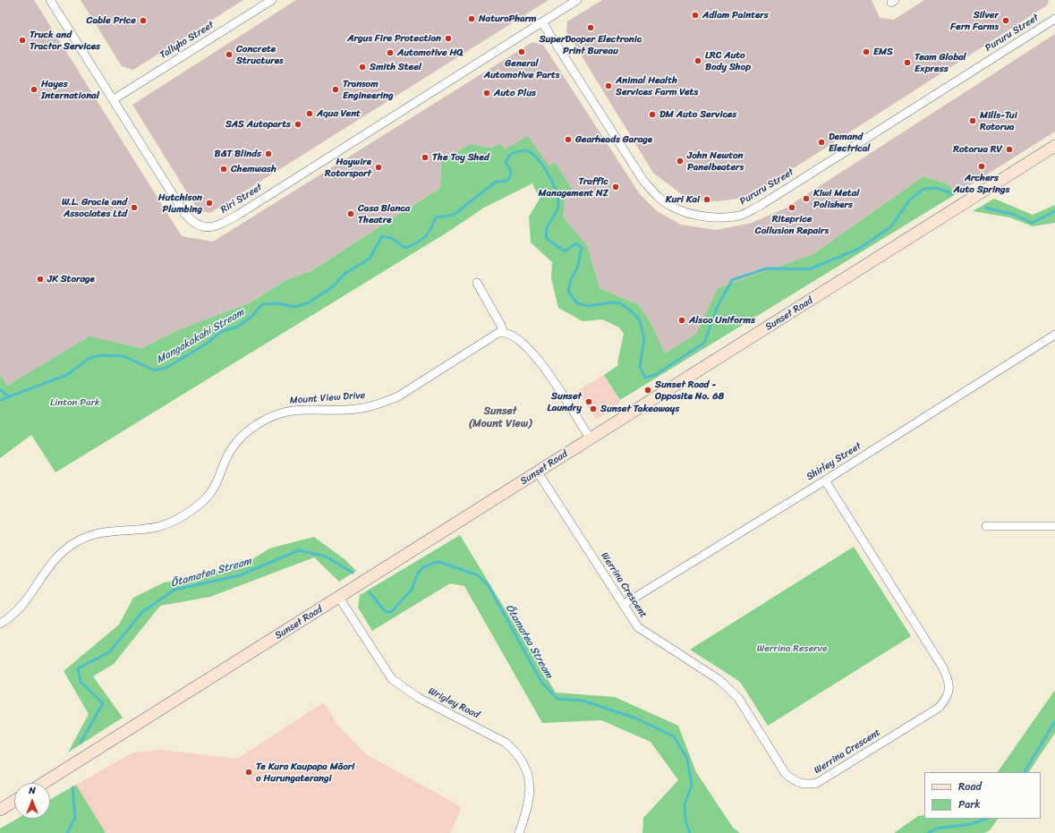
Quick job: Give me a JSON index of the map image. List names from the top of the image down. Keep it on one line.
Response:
{"streets":{"main road":["Sunset Road"],"street":["Pururu Street","Tallyho Street","Riri Street","Mount View Drive","Shirley Street","Werrina Crescent","Wrigley Road"]},"crossings":[["Pururu Street","Riri Street"],["Tallyho Street","Riri Street"],["Sunset Road","Werrina Crescent"],["Sunset Road","Wrigley Road"],["Shirley Street","Werrina Crescent"]],"districts":["Sunset (Mount View)"],"water":["Mangakakahi Stream","Ōtamatea Stream"],"parks":["Linton Park","Werrina Reserve"],"places":["Adlam Painters","NaturoPharm","Cable Price","Silver Fern Farms","SuperDooper Electronic Print Bureau","Argus Fire Protection","Truck and Tractor Services","General Automotive Parts","EMS","Automotive HQ","Concrete Structures","LRC Auto Body Shop","Team Global Express","Smith Steel","Animal Health Services Farm Vets","Hayes International","Transom Engineering","Auto Plus","Aqua Vent","DM Auto Services","Mills-Tui Rotorua","SAS Autoparts","Gearheads Garage","Demand Electrical","Rotorua RV","B&T Blinds","The Toy Shed","John Newton Panelbeaters","Archers Auto Springs","Haywire Rotorsport","Chemwash","Traffic Management NZ","Kiwi Metal Polishers","Kuri Kai","Hutchison Plumbing","W.L. Gracie and Associates Ltd","Riteprice Collusion Repairs","Casa Blanca Theatre","JK Storage","Alsco Uniforms","Sunset Road - Opposite No. 68","Sunset Laundry","Sunset Takeaways","Te Kura Kaupapa Māori o Hurungaterangi"],"legend":["Road","Park"],"north":"top"}
